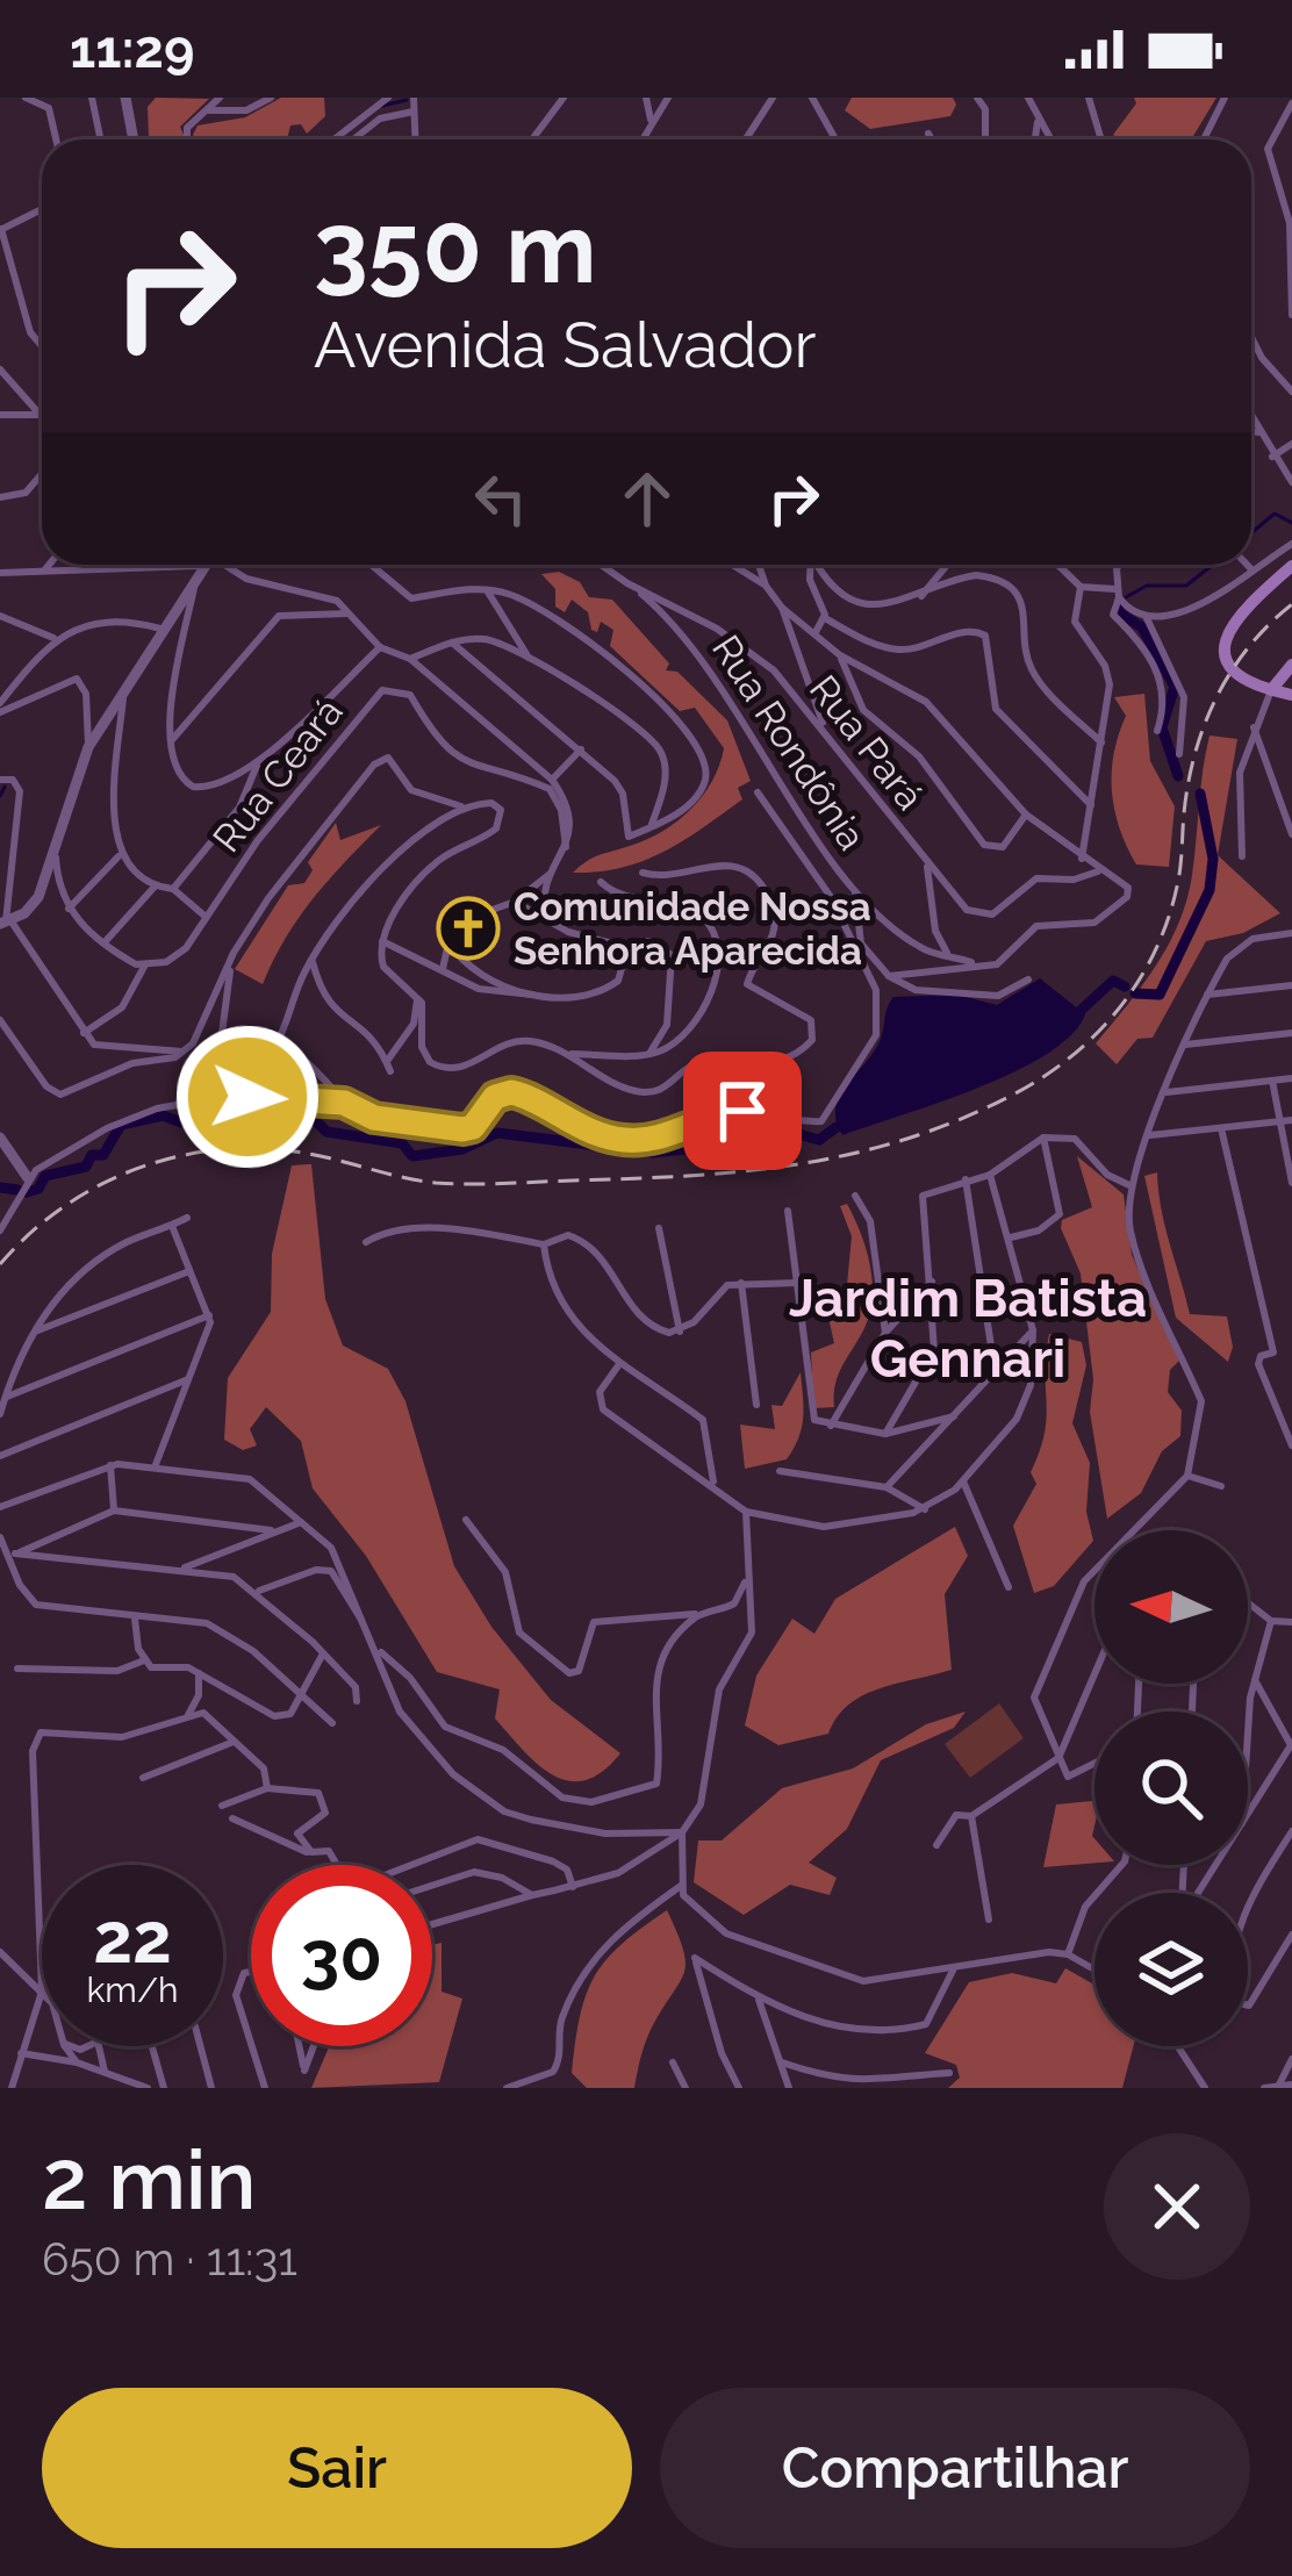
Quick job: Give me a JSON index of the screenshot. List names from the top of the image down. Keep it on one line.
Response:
{"streets":{"street":["Rua Rondônia","Rua Pará","Rua Ceará"]},"crossings":[["Rua Rondônia","Rua Pará"]],"districts":["Jardim Batista Gennari"],"places":{"church":["Comunidade Nossa Senhora Aparecida"]},"north":"left","page":{"status":"11:29","turn":["350 m","Avenida Salvador"],"speed":"22 km/h","limit":"30","heading":["2 min","650 m · 11:31"],"buttons":["Sair","Compartilhar"]}}
